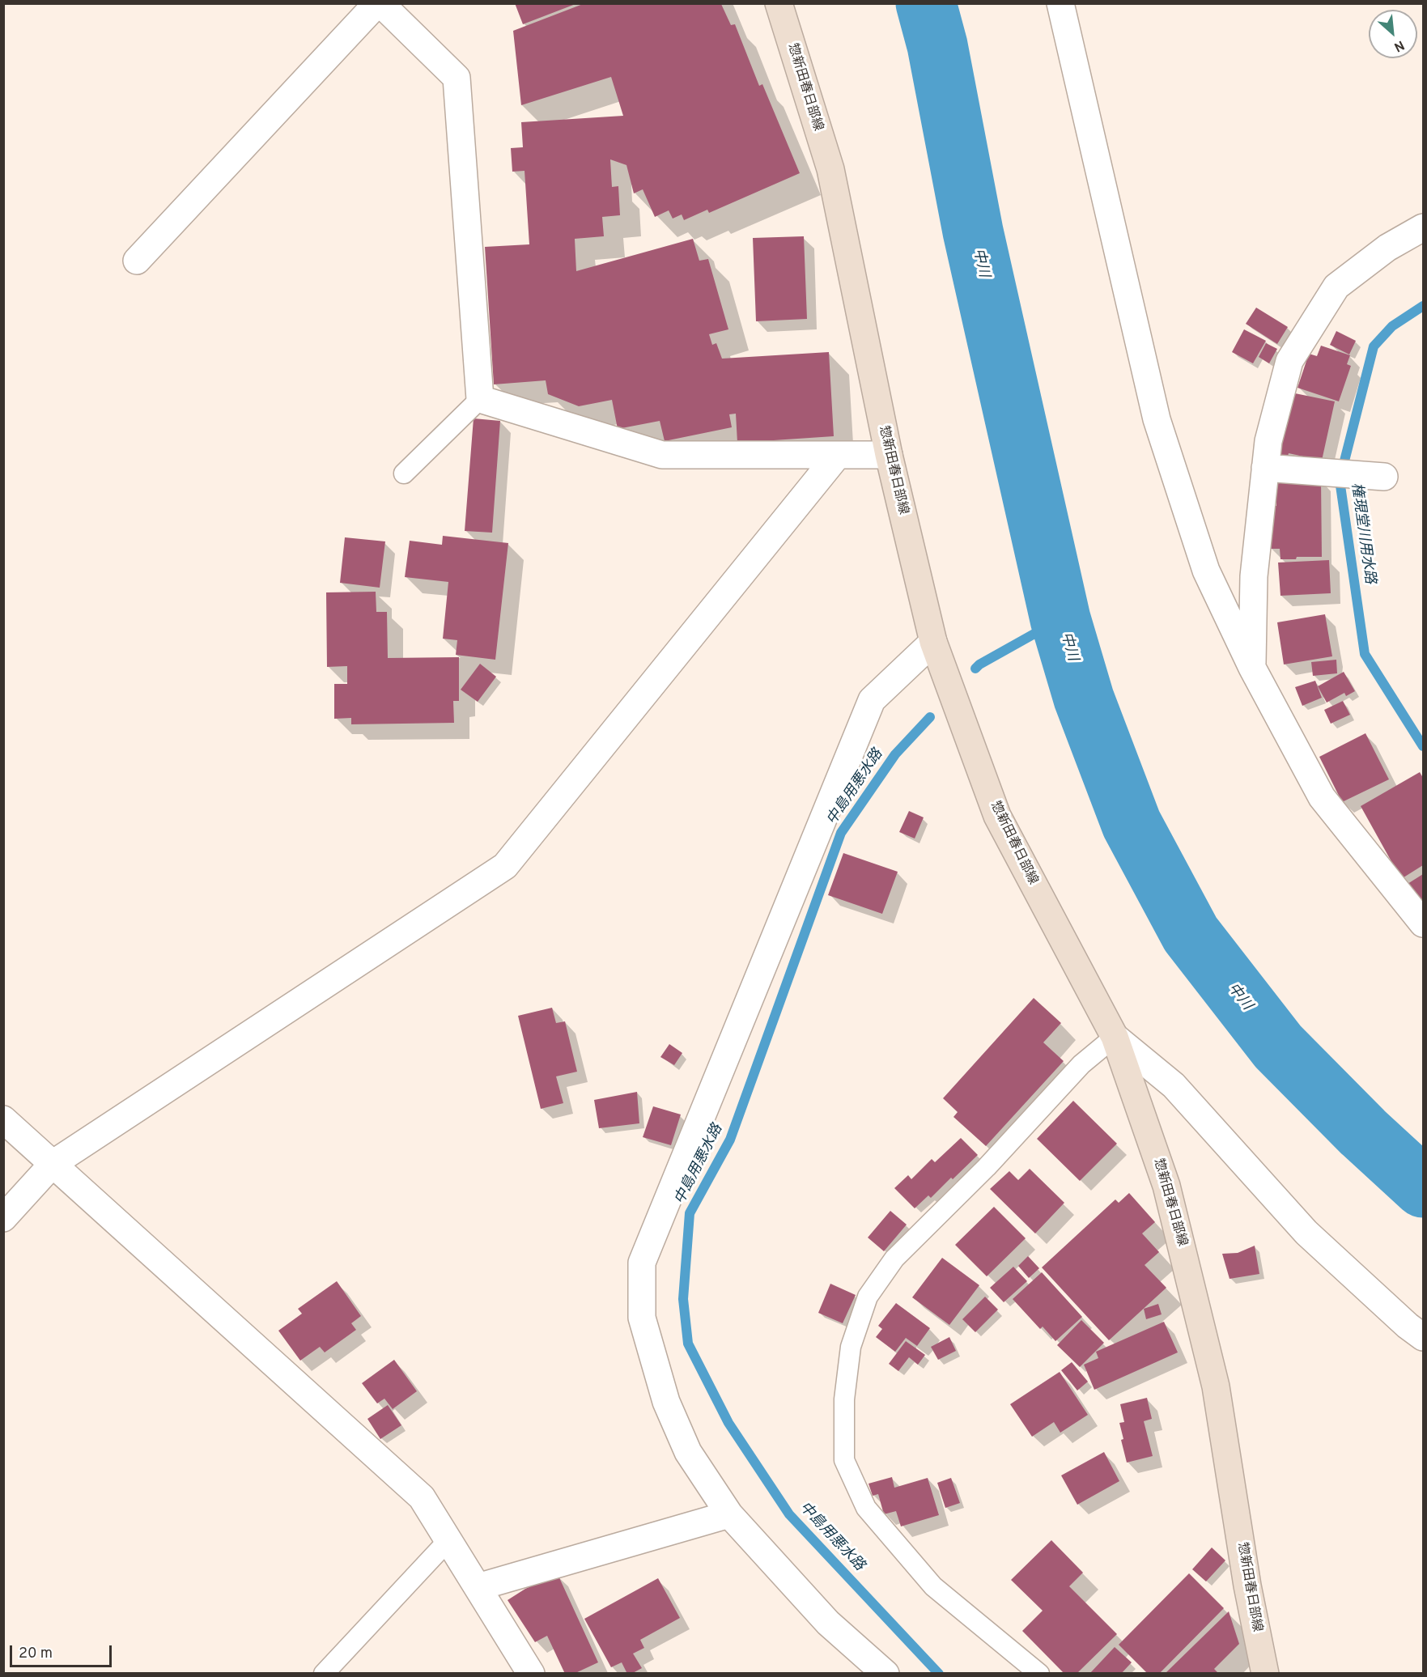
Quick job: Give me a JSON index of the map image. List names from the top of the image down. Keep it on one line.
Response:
{"streets":{"main road":["惣新田春日部線"]},"water":["中川","権現堂川用水路","中島用悪水路"],"scale_bar":"20 m","north":"bottom right"}
